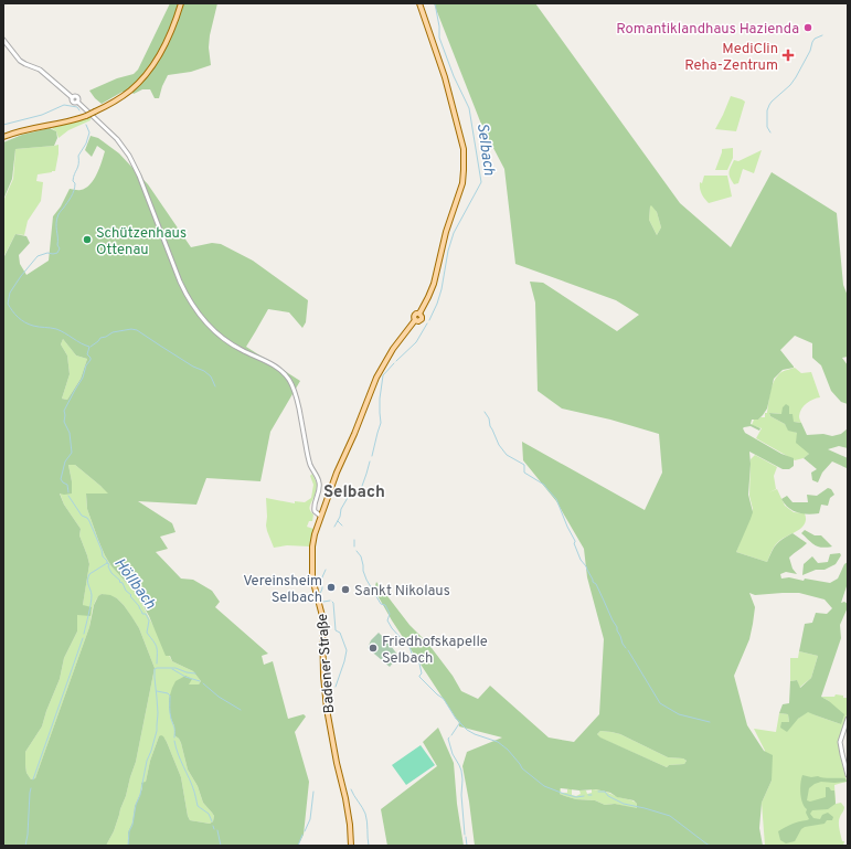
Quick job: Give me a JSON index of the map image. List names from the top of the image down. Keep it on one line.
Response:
{"streets":{"main road":["Badener Straße"]},"districts":["Selbach"],"water":["Selbach","Höllbach"],"places":{"other":["Romantiklandhaus Hazienda","Schützenhaus Ottenau","Vereinsheim Selbach","Sankt Nikolaus","Friedhofskapelle Selbach"],"health":["MediClin Reha-Zentrum"]}}
